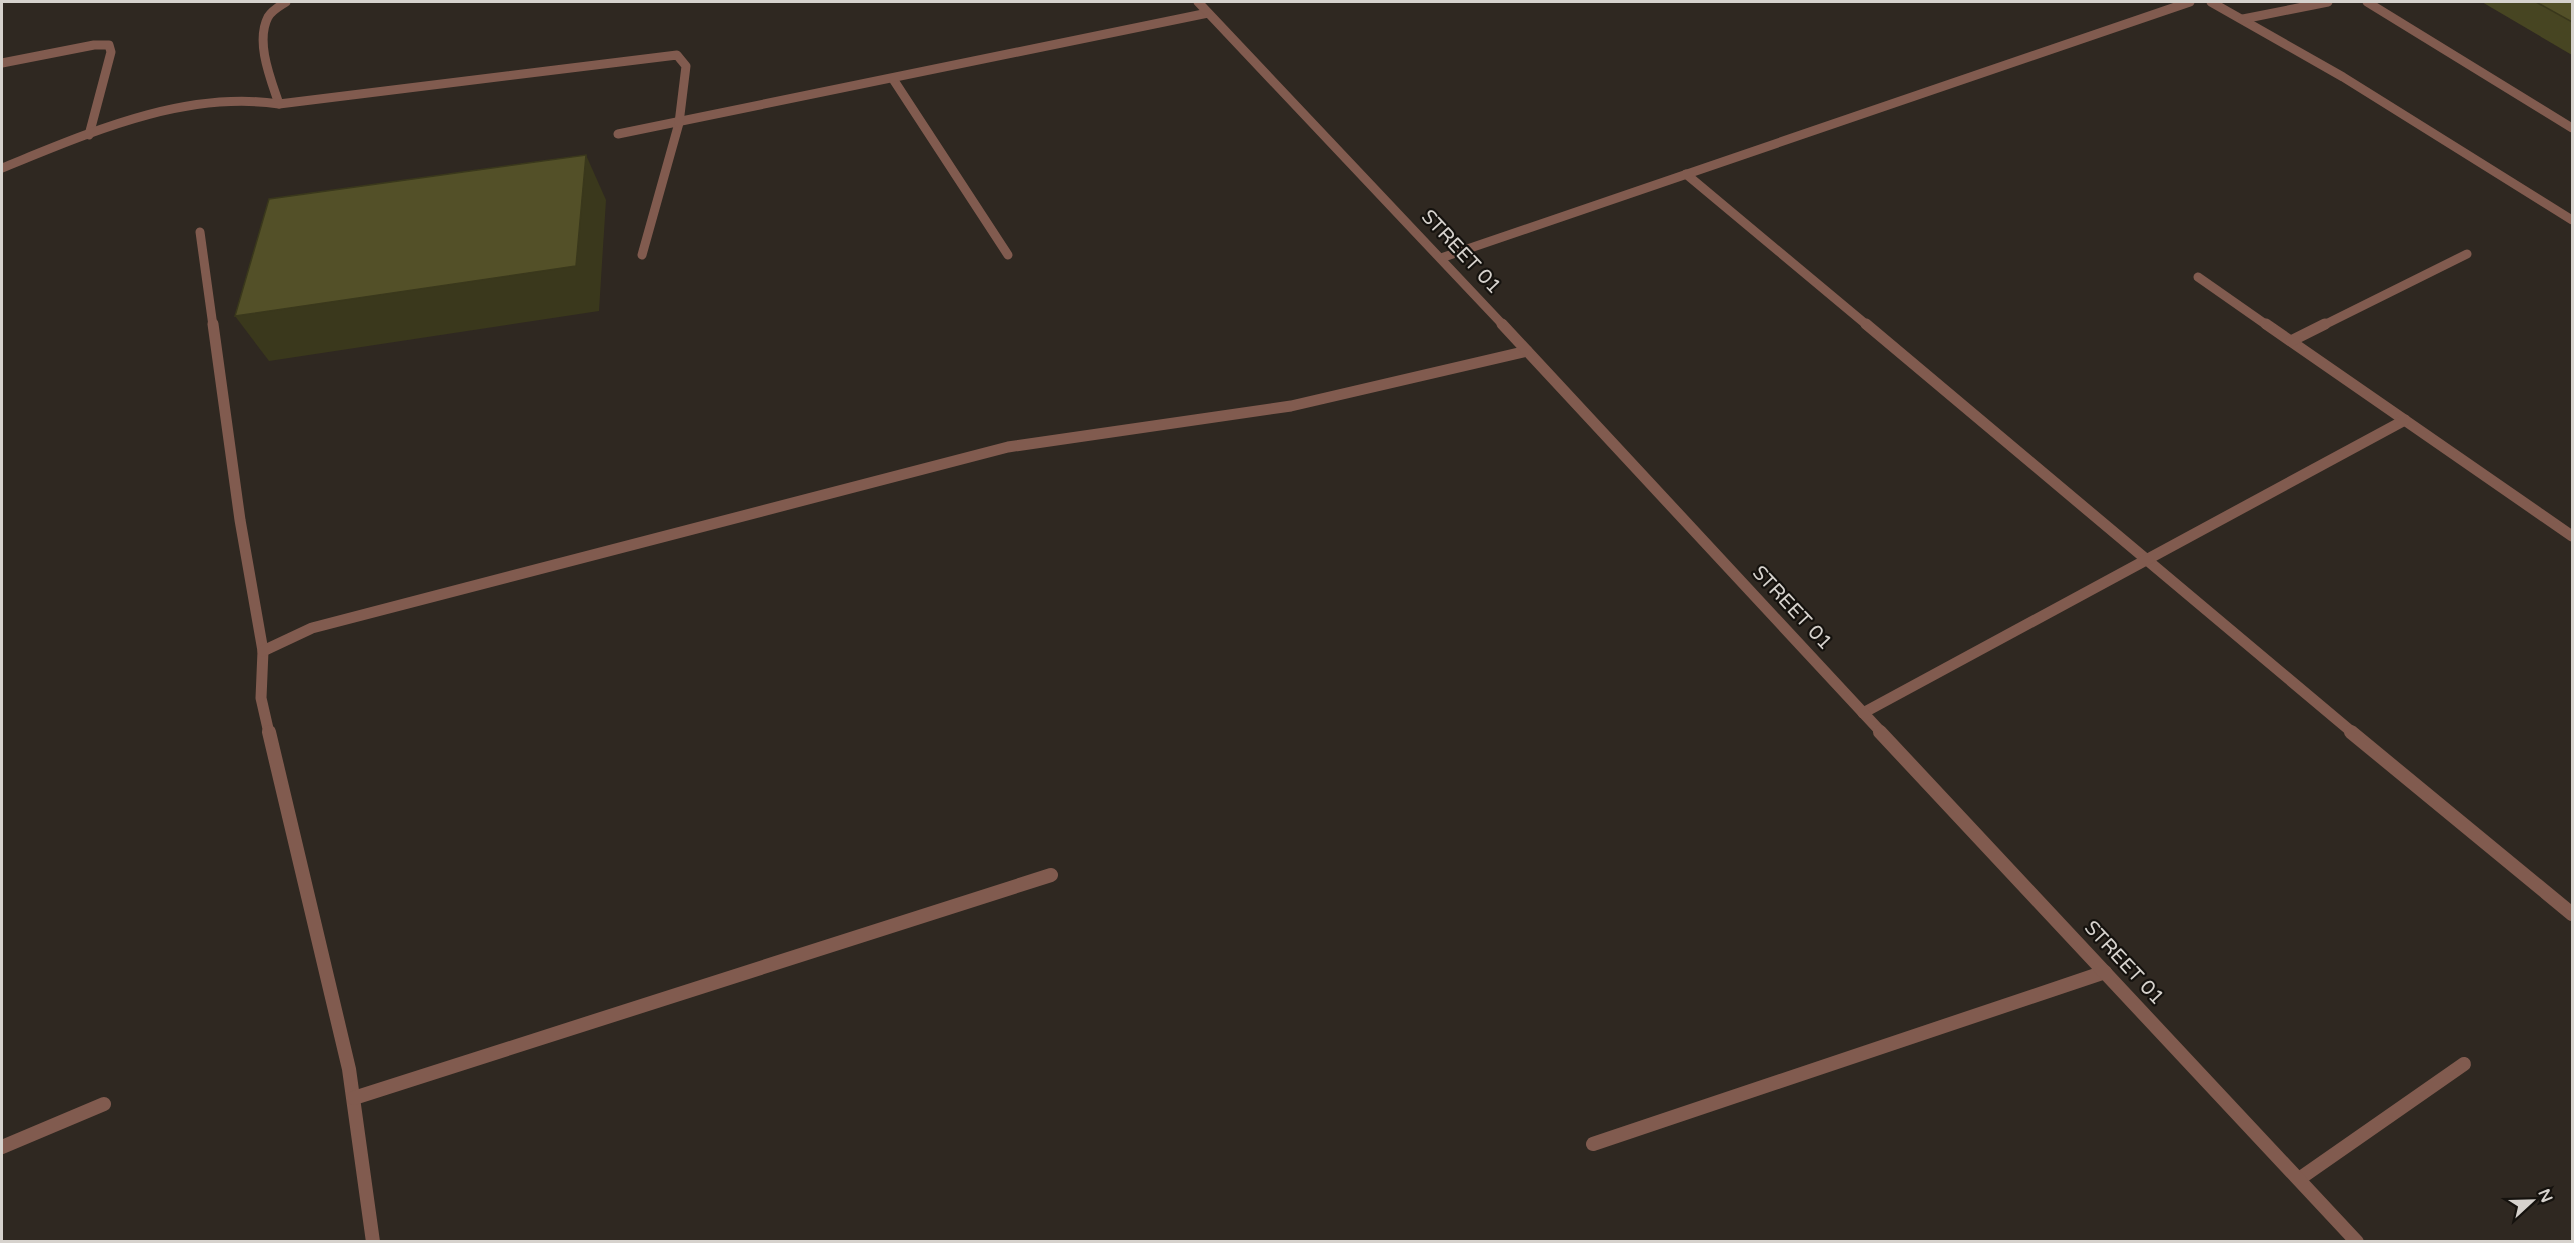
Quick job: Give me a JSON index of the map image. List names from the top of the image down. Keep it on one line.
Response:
{"streets":{"street":["STREET 01"]},"north":"right"}
